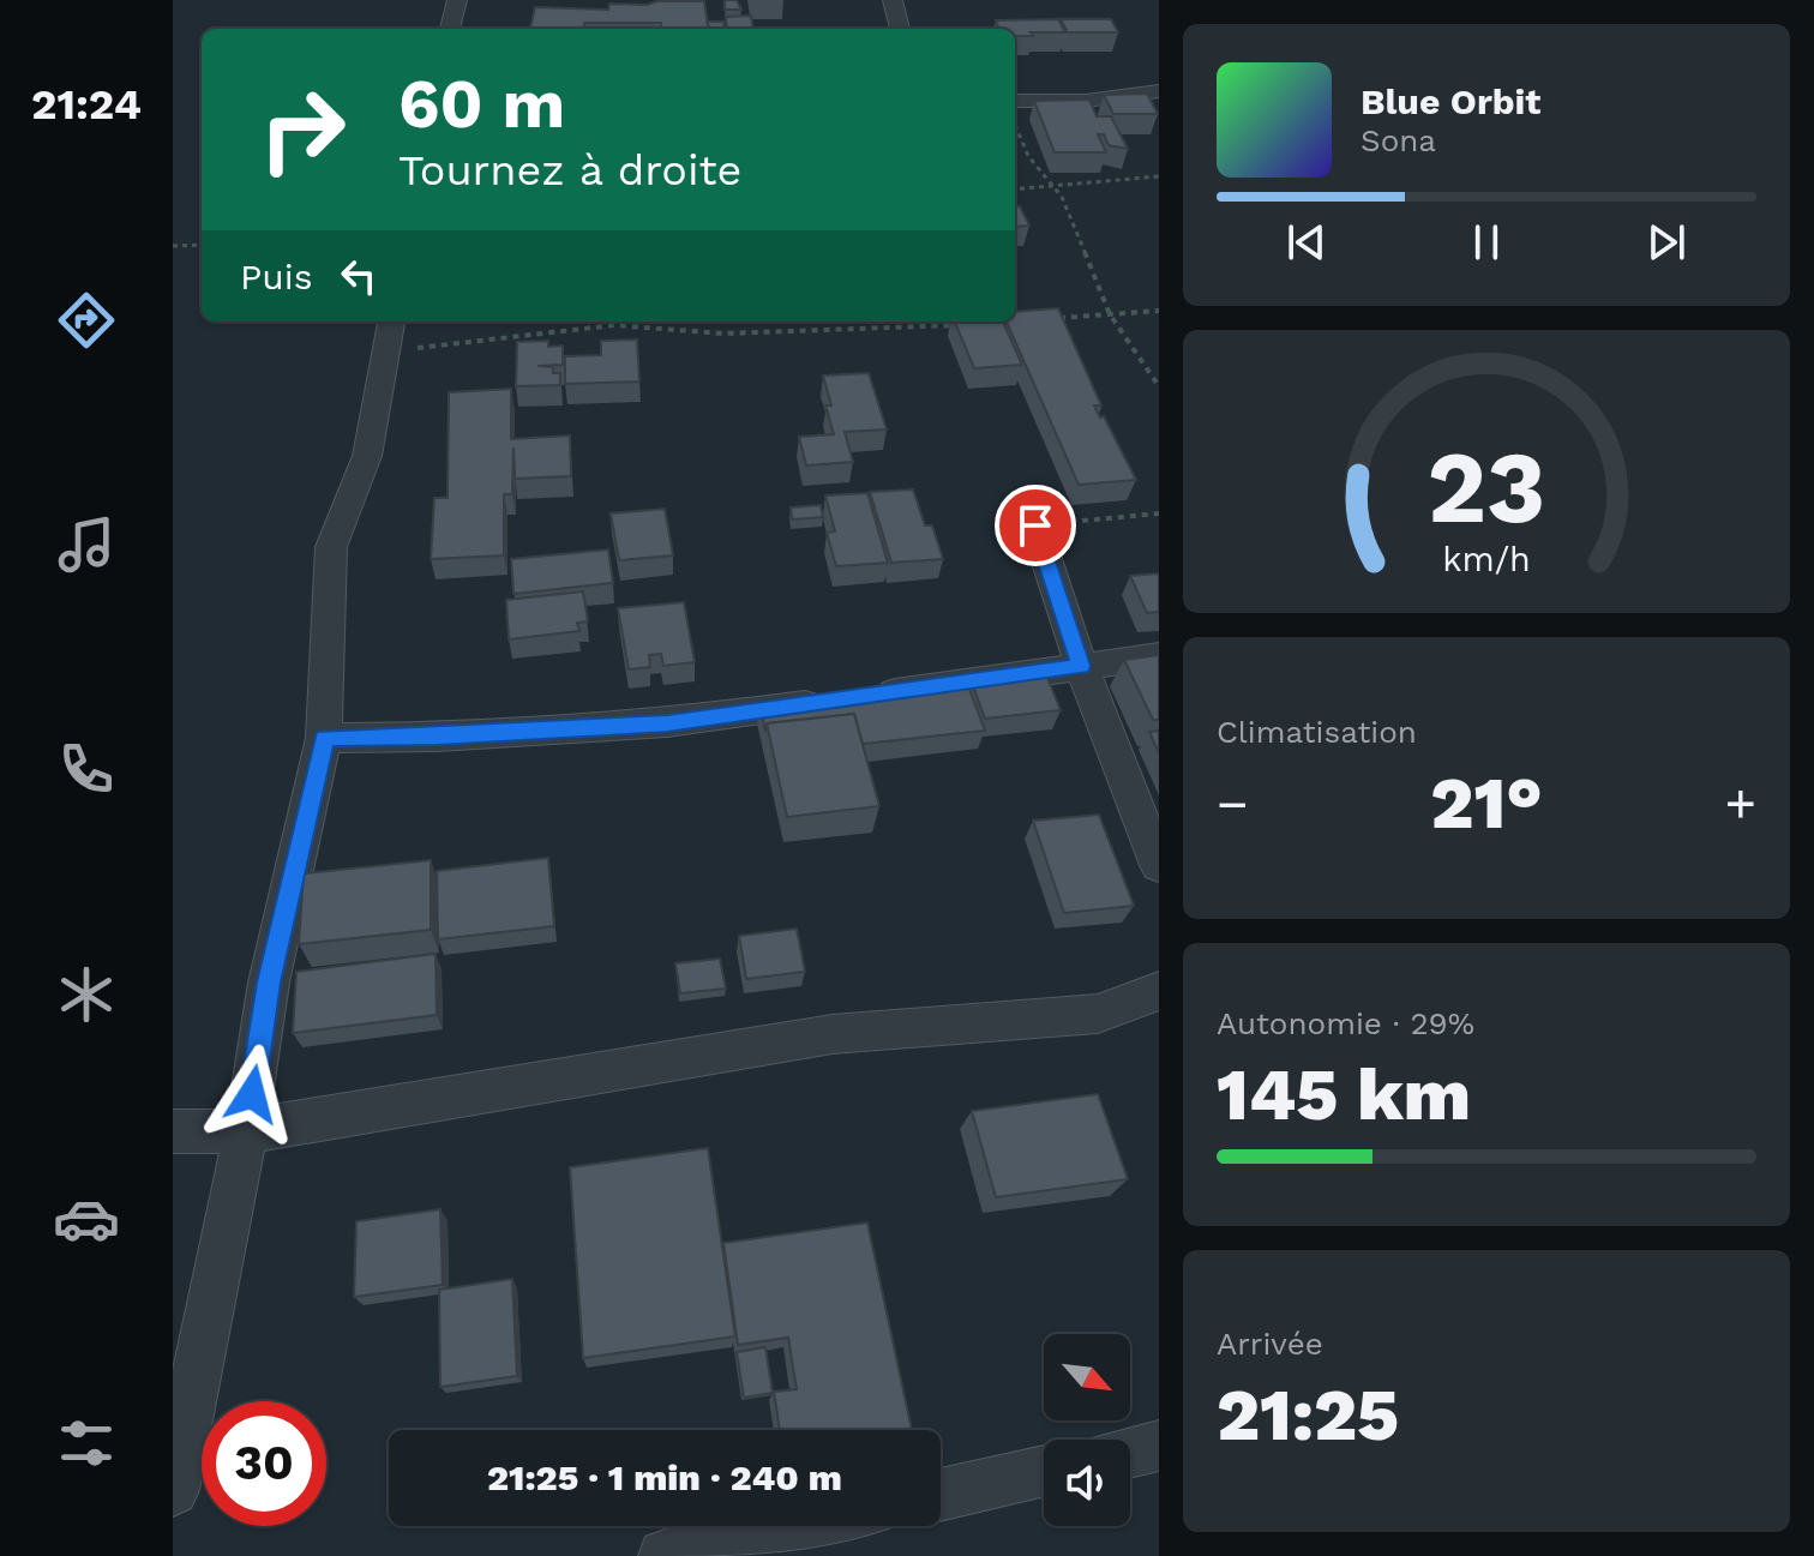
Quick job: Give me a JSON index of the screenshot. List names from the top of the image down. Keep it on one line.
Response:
{"north":"bottom right","page":{"tabs":"21:24","turn":["60 m","Tournez à droite"],"song":["Blue Orbit","Sona"],"then":"Puis","tile":["Climatisation",["Autonomie · 29%","145 km"],["Arrivée","21:25"]],"heat":["−","21°","+"],"limit":"30","trip":"21:25 · 1 min · 240 m","gauge":["23","km/h"]}}
